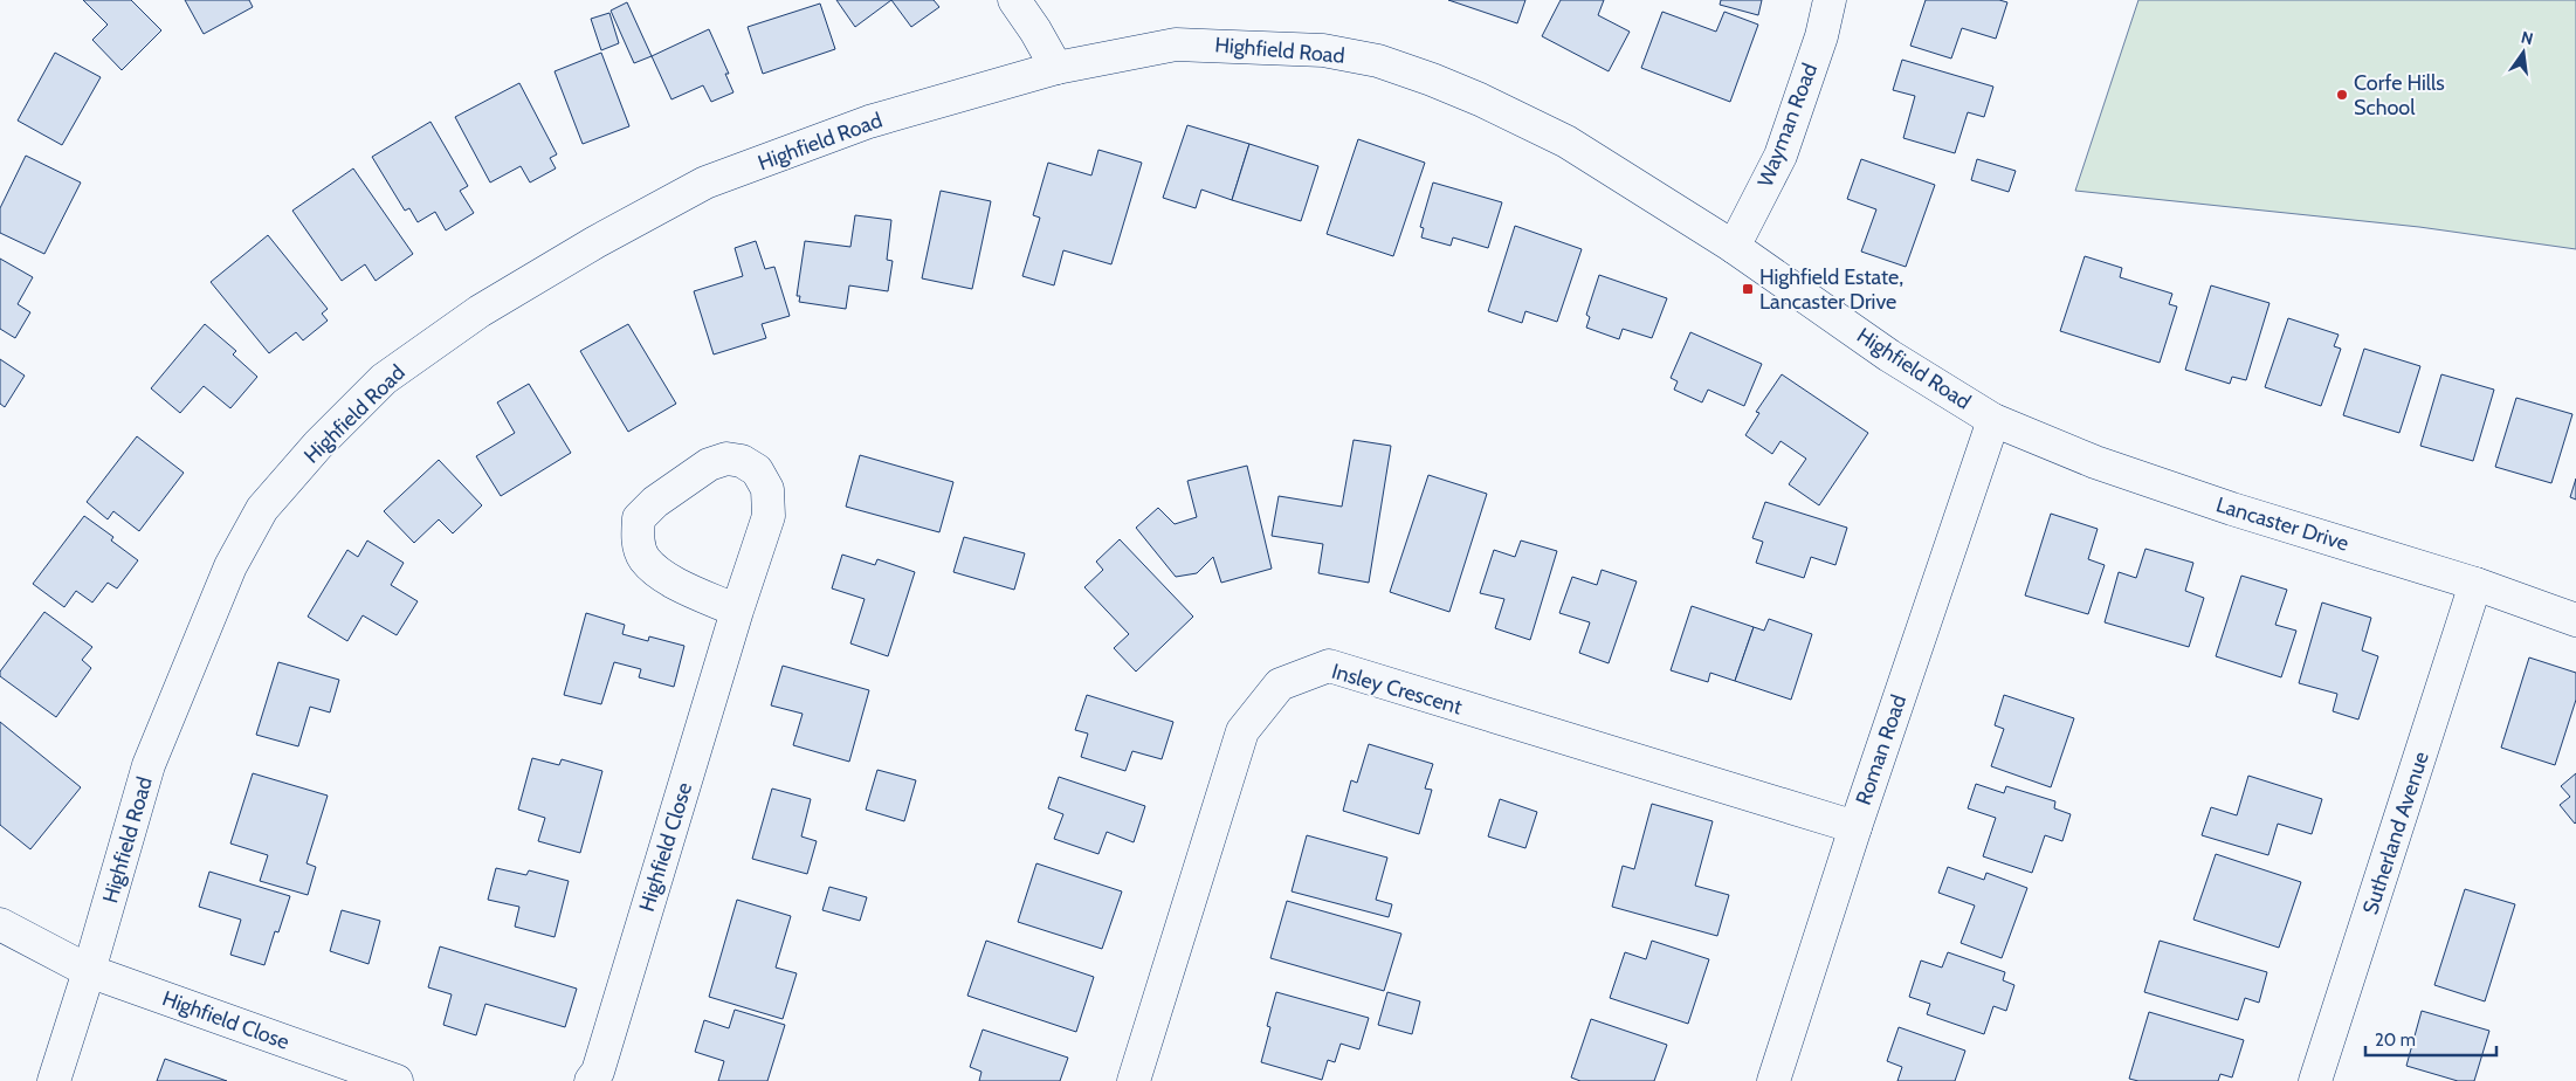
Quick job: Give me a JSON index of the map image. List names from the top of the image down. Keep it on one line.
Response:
{"streets":{"street":["Highfield Road","Wayman Road","Lancaster Drive","Insley Crescent","Roman Road","Sutherland Avenue","Highfield Close"]},"crossings":[["Highfield Road","Wayman Road"],["Highfield Road","Lancaster Drive"],["Highfield Road","Roman Road"],["Highfield Road","Highfield Close"],["Lancaster Drive","Roman Road"],["Lancaster Drive","Sutherland Avenue"],["Insley Crescent","Roman Road"]],"places":{"other":["Corfe Hills School"],"transit":["Highfield Estate, Lancaster Drive"]},"scale_bar":"20 m","north":"top"}
